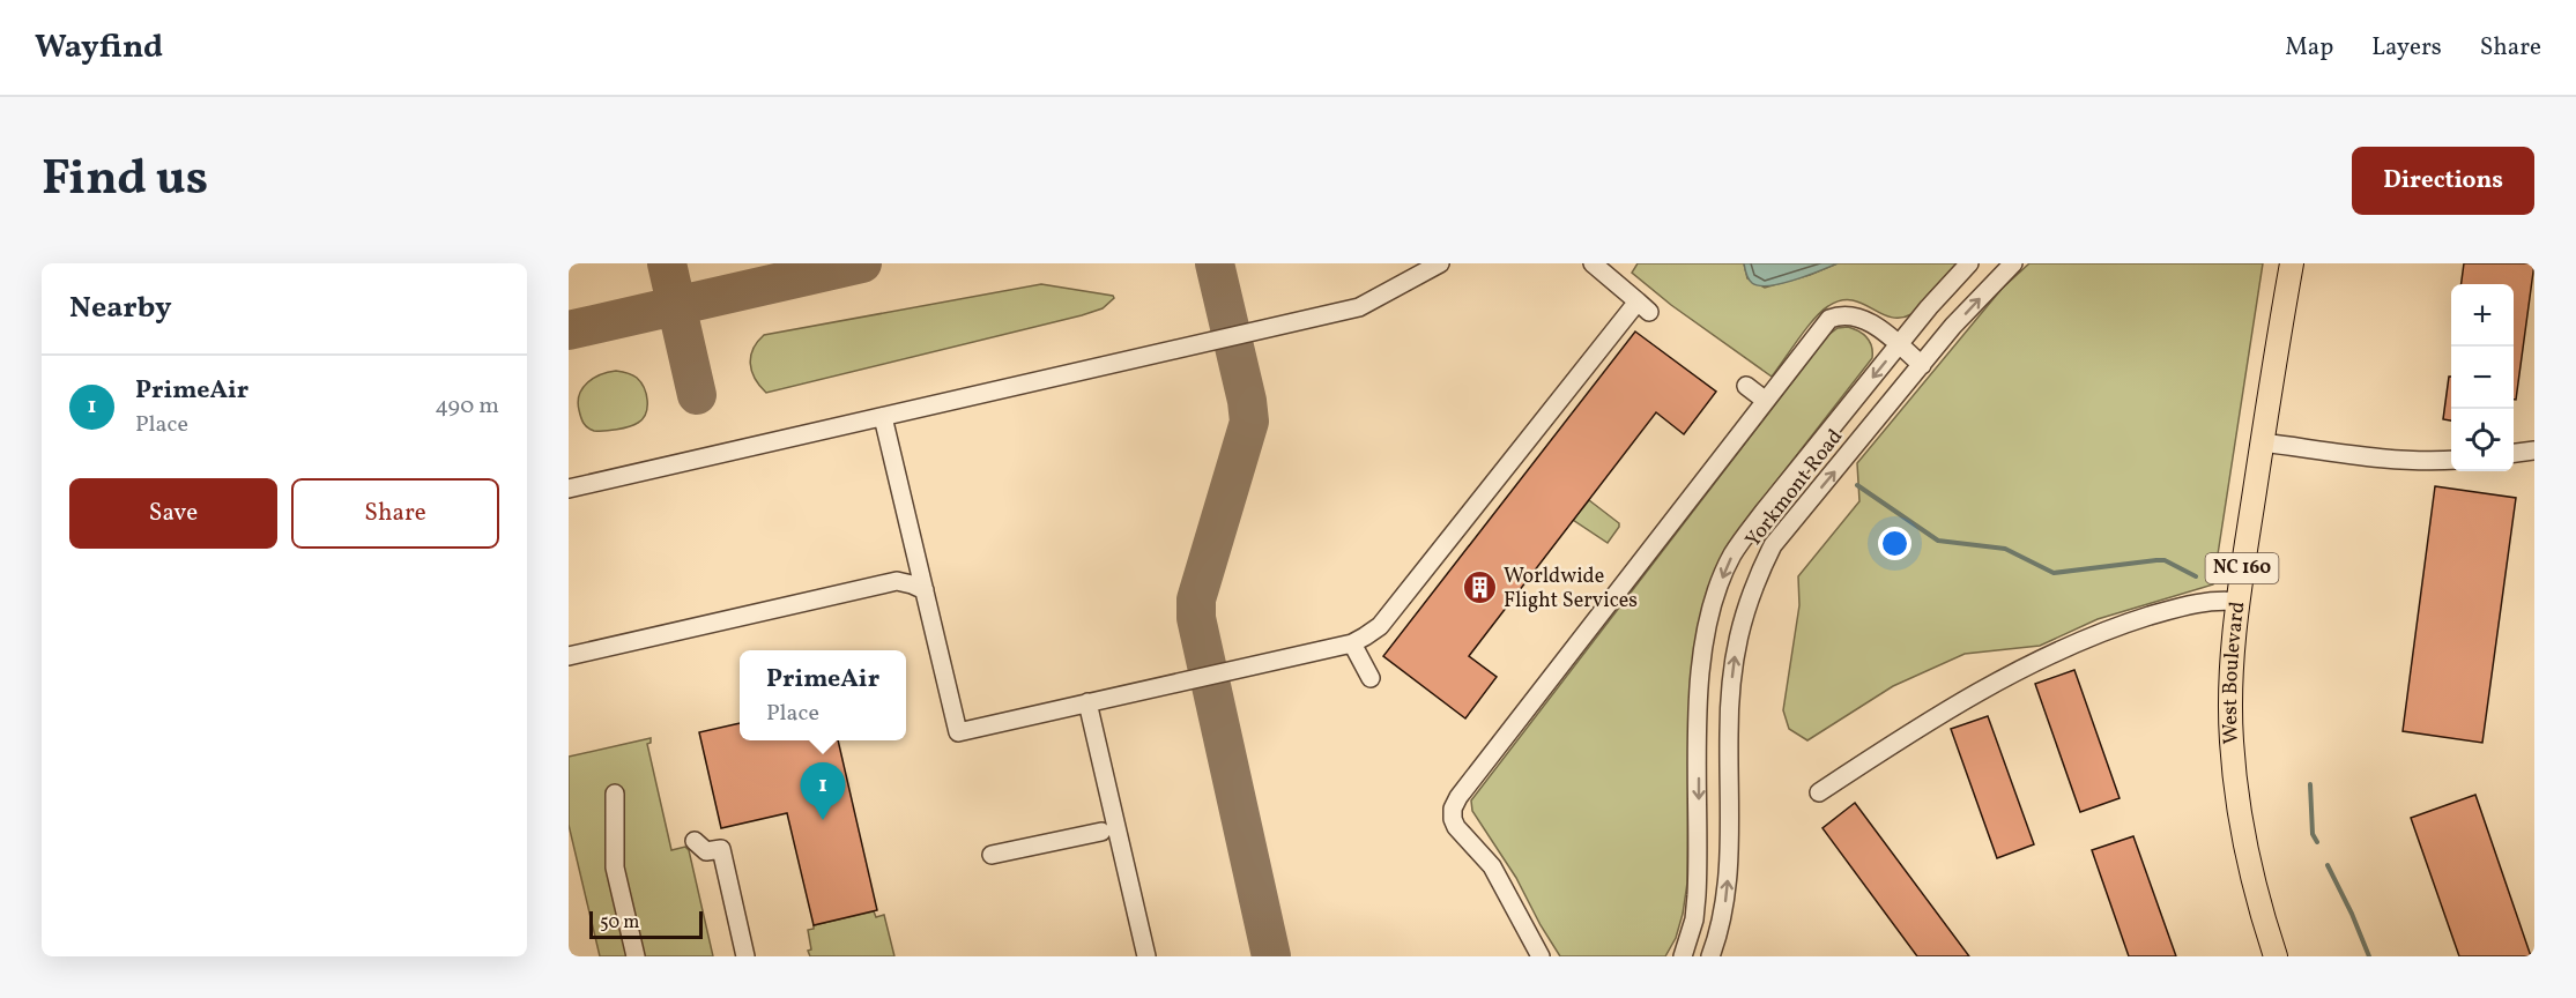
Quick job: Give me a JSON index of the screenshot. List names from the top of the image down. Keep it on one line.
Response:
{"streets":{"main road":["NC 160","West Boulevard"],"street":["Yorkmont Road"]},"places":{"building":["Worldwide Flight Services"]},"scale_bar":"50 m","page":{"header":"Wayfind","nav":["Map","Layers","Share"],"title":"Find us","buttons":["Directions",["Save","Share"]],"heading":"Nearby","map_buttons":["+","−"],"list":[{"mark":"1","name":"PrimeAir","note":"Place","value":"490 m"}],"popup":["PrimeAir","Place"],"pins":"1","scale":"50 m"}}
